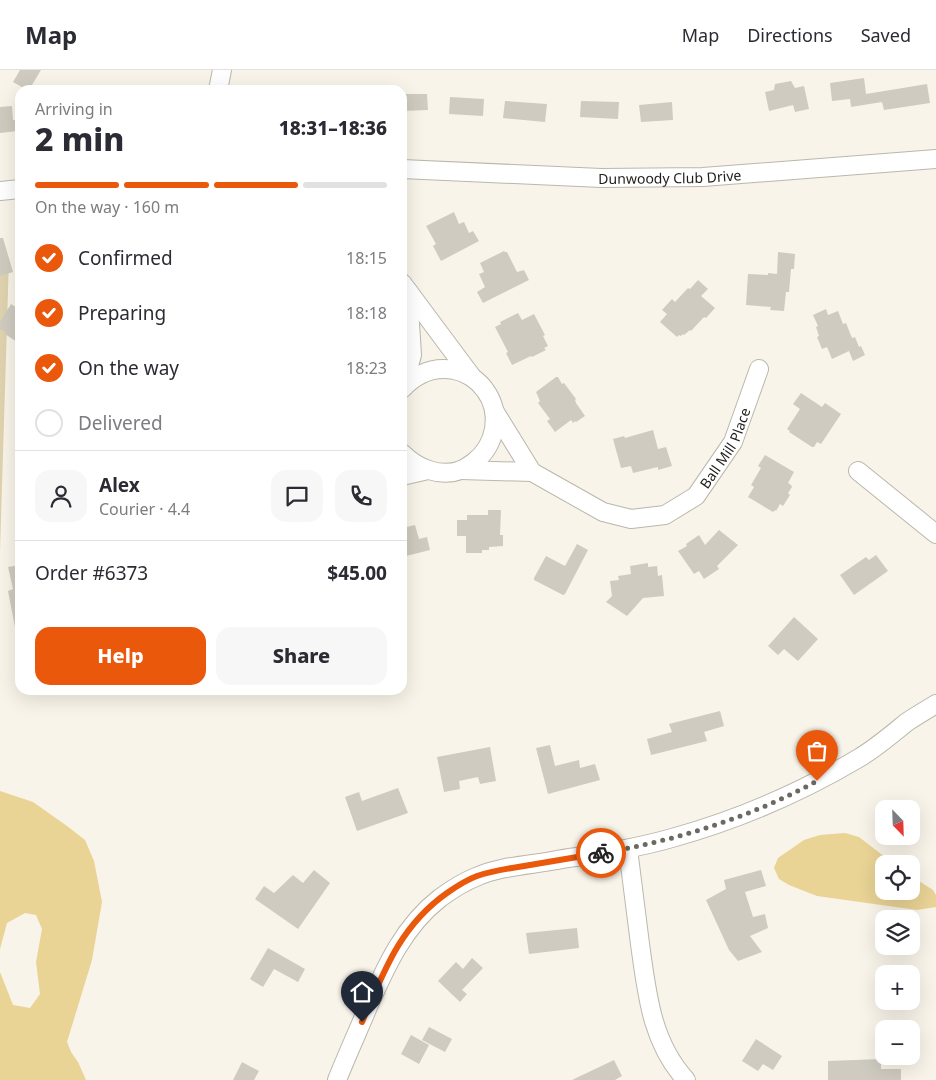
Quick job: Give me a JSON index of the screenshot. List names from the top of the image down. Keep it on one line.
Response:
{"streets":{"street":["Dunwoody Club Drive","Ball Mill Place"]},"north":"bottom right","page":{"header":"Map","nav":["Map","Directions","Saved"],"heading":["2 min","Arriving in","18:31–18:36"],"panel":["Alex","Courier · 4.4","Order #6373","$45.00"],"bar":"On the way · 160 m","list":[["Confirmed","18:15"],["Preparing","18:18"],["On the way","18:23"],"Delivered"],"buttons":["Help","Share"],"map_buttons":["+","−"]}}
